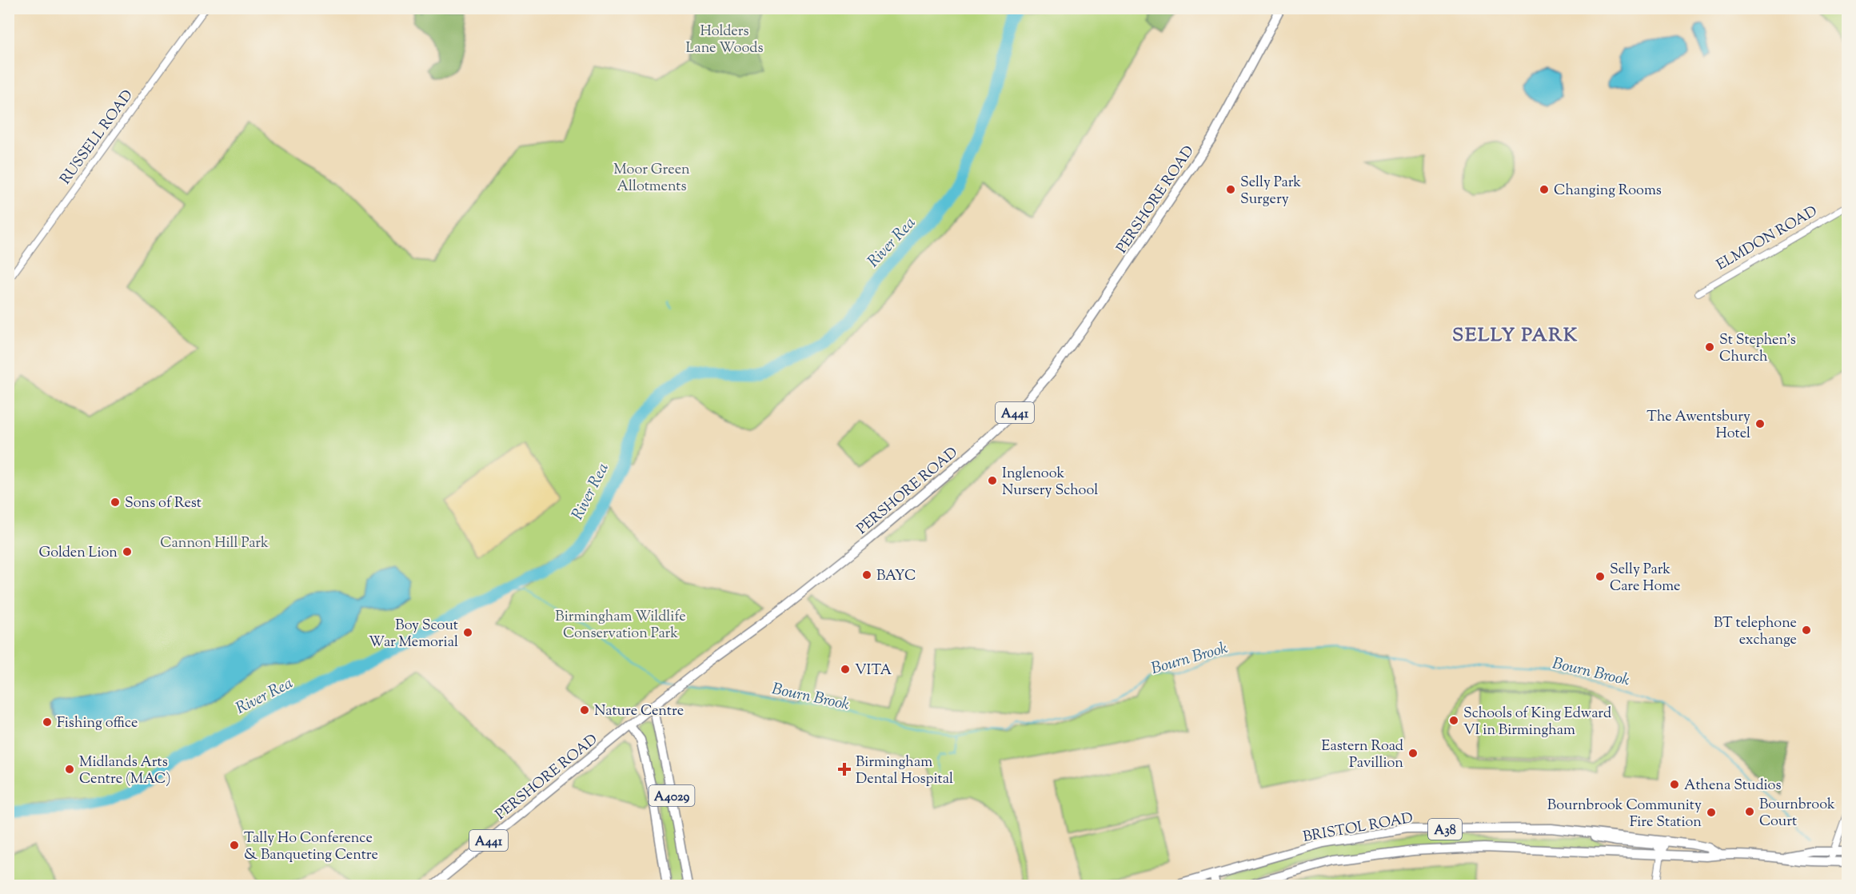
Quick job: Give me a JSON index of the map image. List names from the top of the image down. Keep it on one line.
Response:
{"streets":{"main road":["PERSHORE ROAD","A441","A4029","BRISTOL ROAD","A38"],"street":["RUSSELL ROAD","ELMDON ROAD"]},"crossings":[["PERSHORE ROAD","A4029"]],"districts":["SELLY PARK"],"water":["River Rea","Bourn Brook"],"parks":["Holders Lane Woods","Moor Green Allotments","Cannon Hill Park","Birmingham Wildlife Conservation Park"],"places":{"other":["Selly Park Surgery","Changing Rooms","St Stephen's Church","The Awentsbury Hotel","Inglenook Nursery School","Sons of Rest","Golden Lion","BAYC","Selly Park Care Home","BT telephone exchange","Boy Scout War Memorial","VITA","Nature Centre","Schools of King Edward VI in Birmingham","Fishing office","Eastern Road Pavillion","Midlands Arts Centre (MAC)","Athena Studios","Bournbrook Court","Bournbrook Community Fire Station","Tally Ho Conference & Banqueting Centre"],"health":["Birmingham Dental Hospital"]}}
